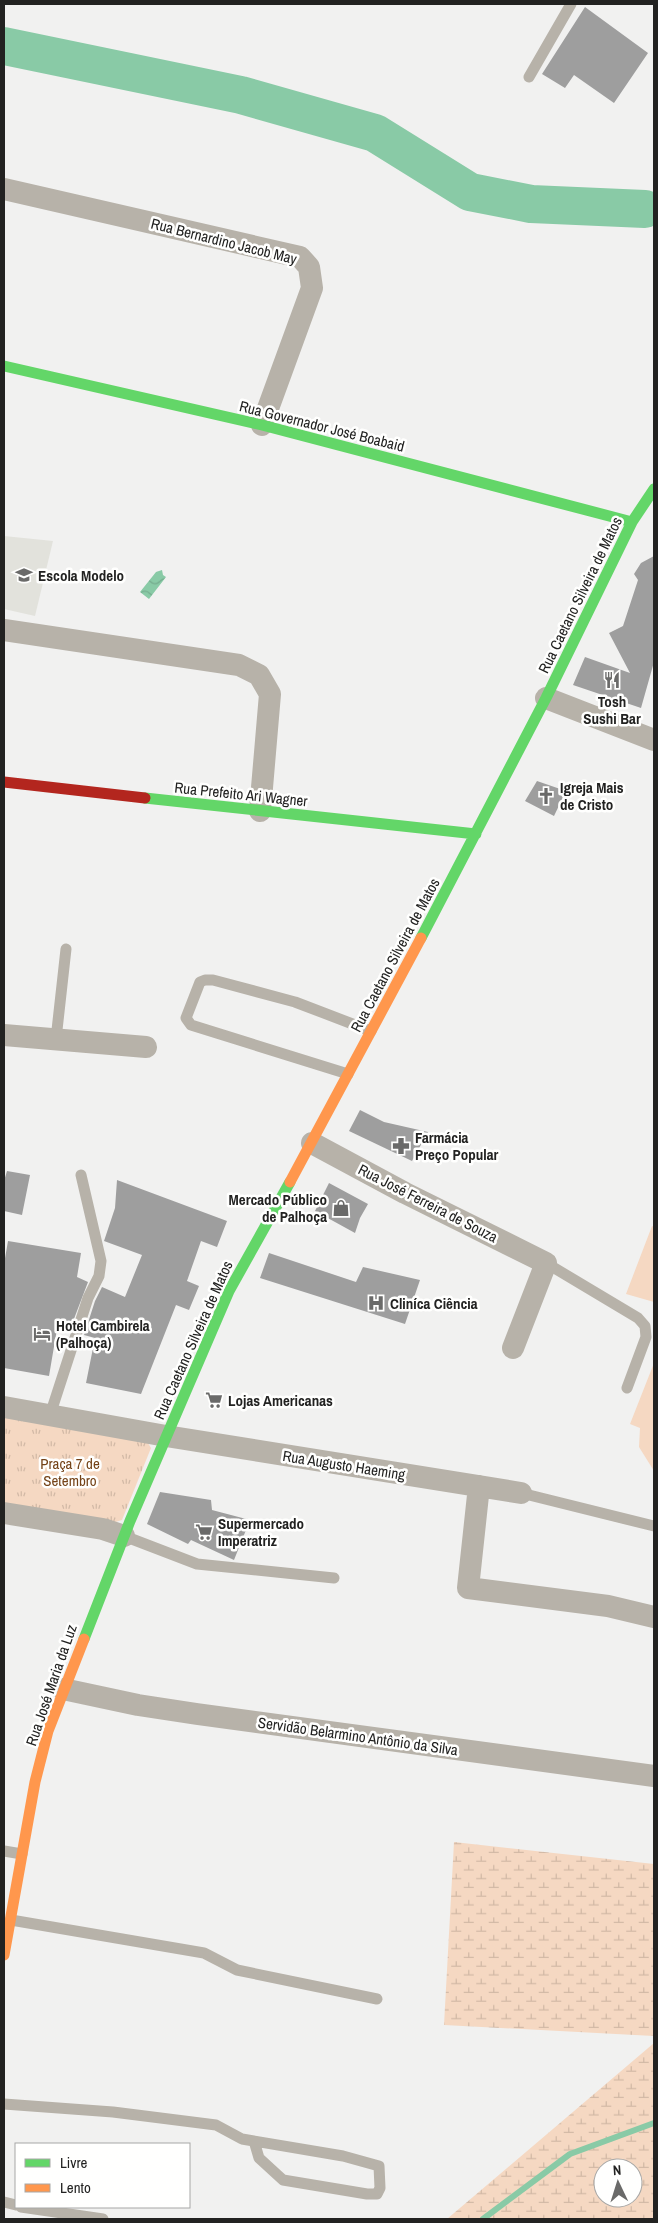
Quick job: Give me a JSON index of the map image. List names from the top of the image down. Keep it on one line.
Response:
{"streets":{"main road":["Rua Governador José Boabaid","Rua Caetano Silveira de Matos","Rua Prefeito Ari Wagner","Rua José Maria da Luz"],"street":["Rua Bernardino Jacob May","Rua José Ferreira de Souza","Rua Augusto Haeming","Servidão Belarmino Antônio da Silva"]},"crossings":[["Rua Bernardino Jacob May","Rua Governador José Boabaid"],["Rua Governador José Boabaid","Rua Caetano Silveira de Matos"],["Rua Caetano Silveira de Matos","Rua Prefeito Ari Wagner"],["Rua Caetano Silveira de Matos","Rua José Ferreira de Souza"],["Rua Caetano Silveira de Matos","Rua Augusto Haeming"],["Rua Caetano Silveira de Matos","Rua José Maria da Luz"],["Rua Augusto Haeming","Rua José Maria da Luz"],["Rua José Maria da Luz","Servidão Belarmino Antônio da Silva"]],"parks":["Praça 7 de Setembro"],"places":{"school or university":["Escola Modelo"],"restaurant":["Tosh Sushi Bar"],"church":["Igreja Mais de Cristo"],"pharmacy":["Farmácia Preço Popular"],"shop":["Mercado Público de Palhoça"],"hospital":["Cliníca Ciência"],"hotel":["Hotel Cambirela (Palhoça)"],"supermarket":["Lojas Americanas","Supermercado Imperatriz"]},"legend":["Livre","Lento"],"north":"top"}
